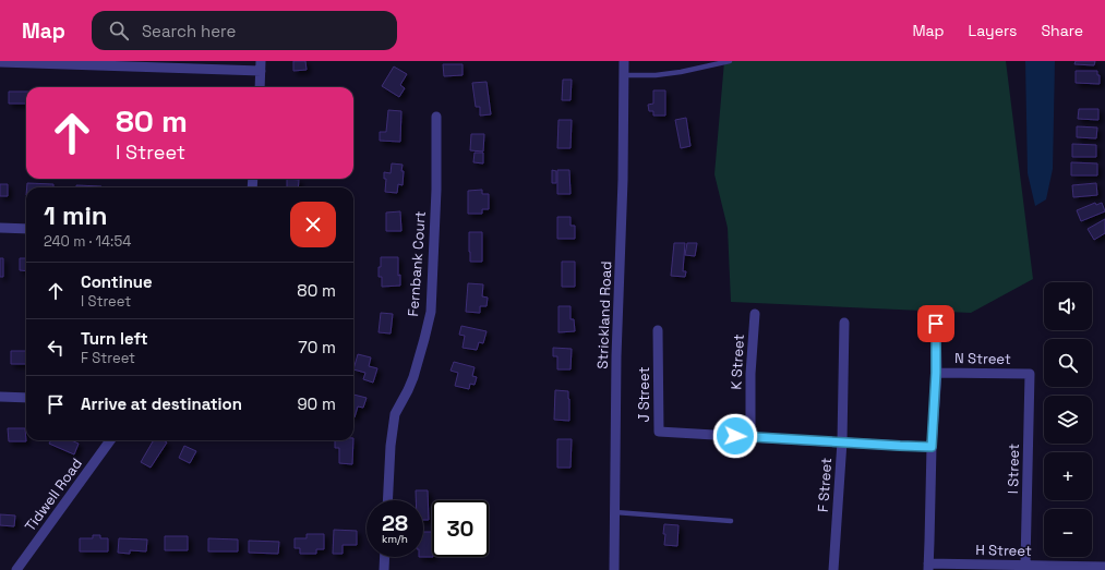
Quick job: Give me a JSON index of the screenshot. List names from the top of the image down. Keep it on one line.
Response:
{"streets":{"street":["Fernbank Court","Strickland Road","N Street","K Street","J Street","I Street","F Street","Tidwell Road","H Street"]},"crossings":[["N Street","I Street"],["K Street","J Street"],["J Street","F Street"],["I Street","H Street"]],"page":{"header":"Map","search":"Search here","nav":["Map","Layers","Share"],"turn":["80 m","I Street"],"heading":["1 min","240 m · 14:54"],"list":[{"name":"Continue","note":"I Street","value":"80 m"},{"name":"Turn left","note":"F Street","value":"70 m"},{"name":"Arrive at destination","value":"90 m"}],"map_buttons":["+","−"],"speed":"28 km/h","limit":"30"}}
